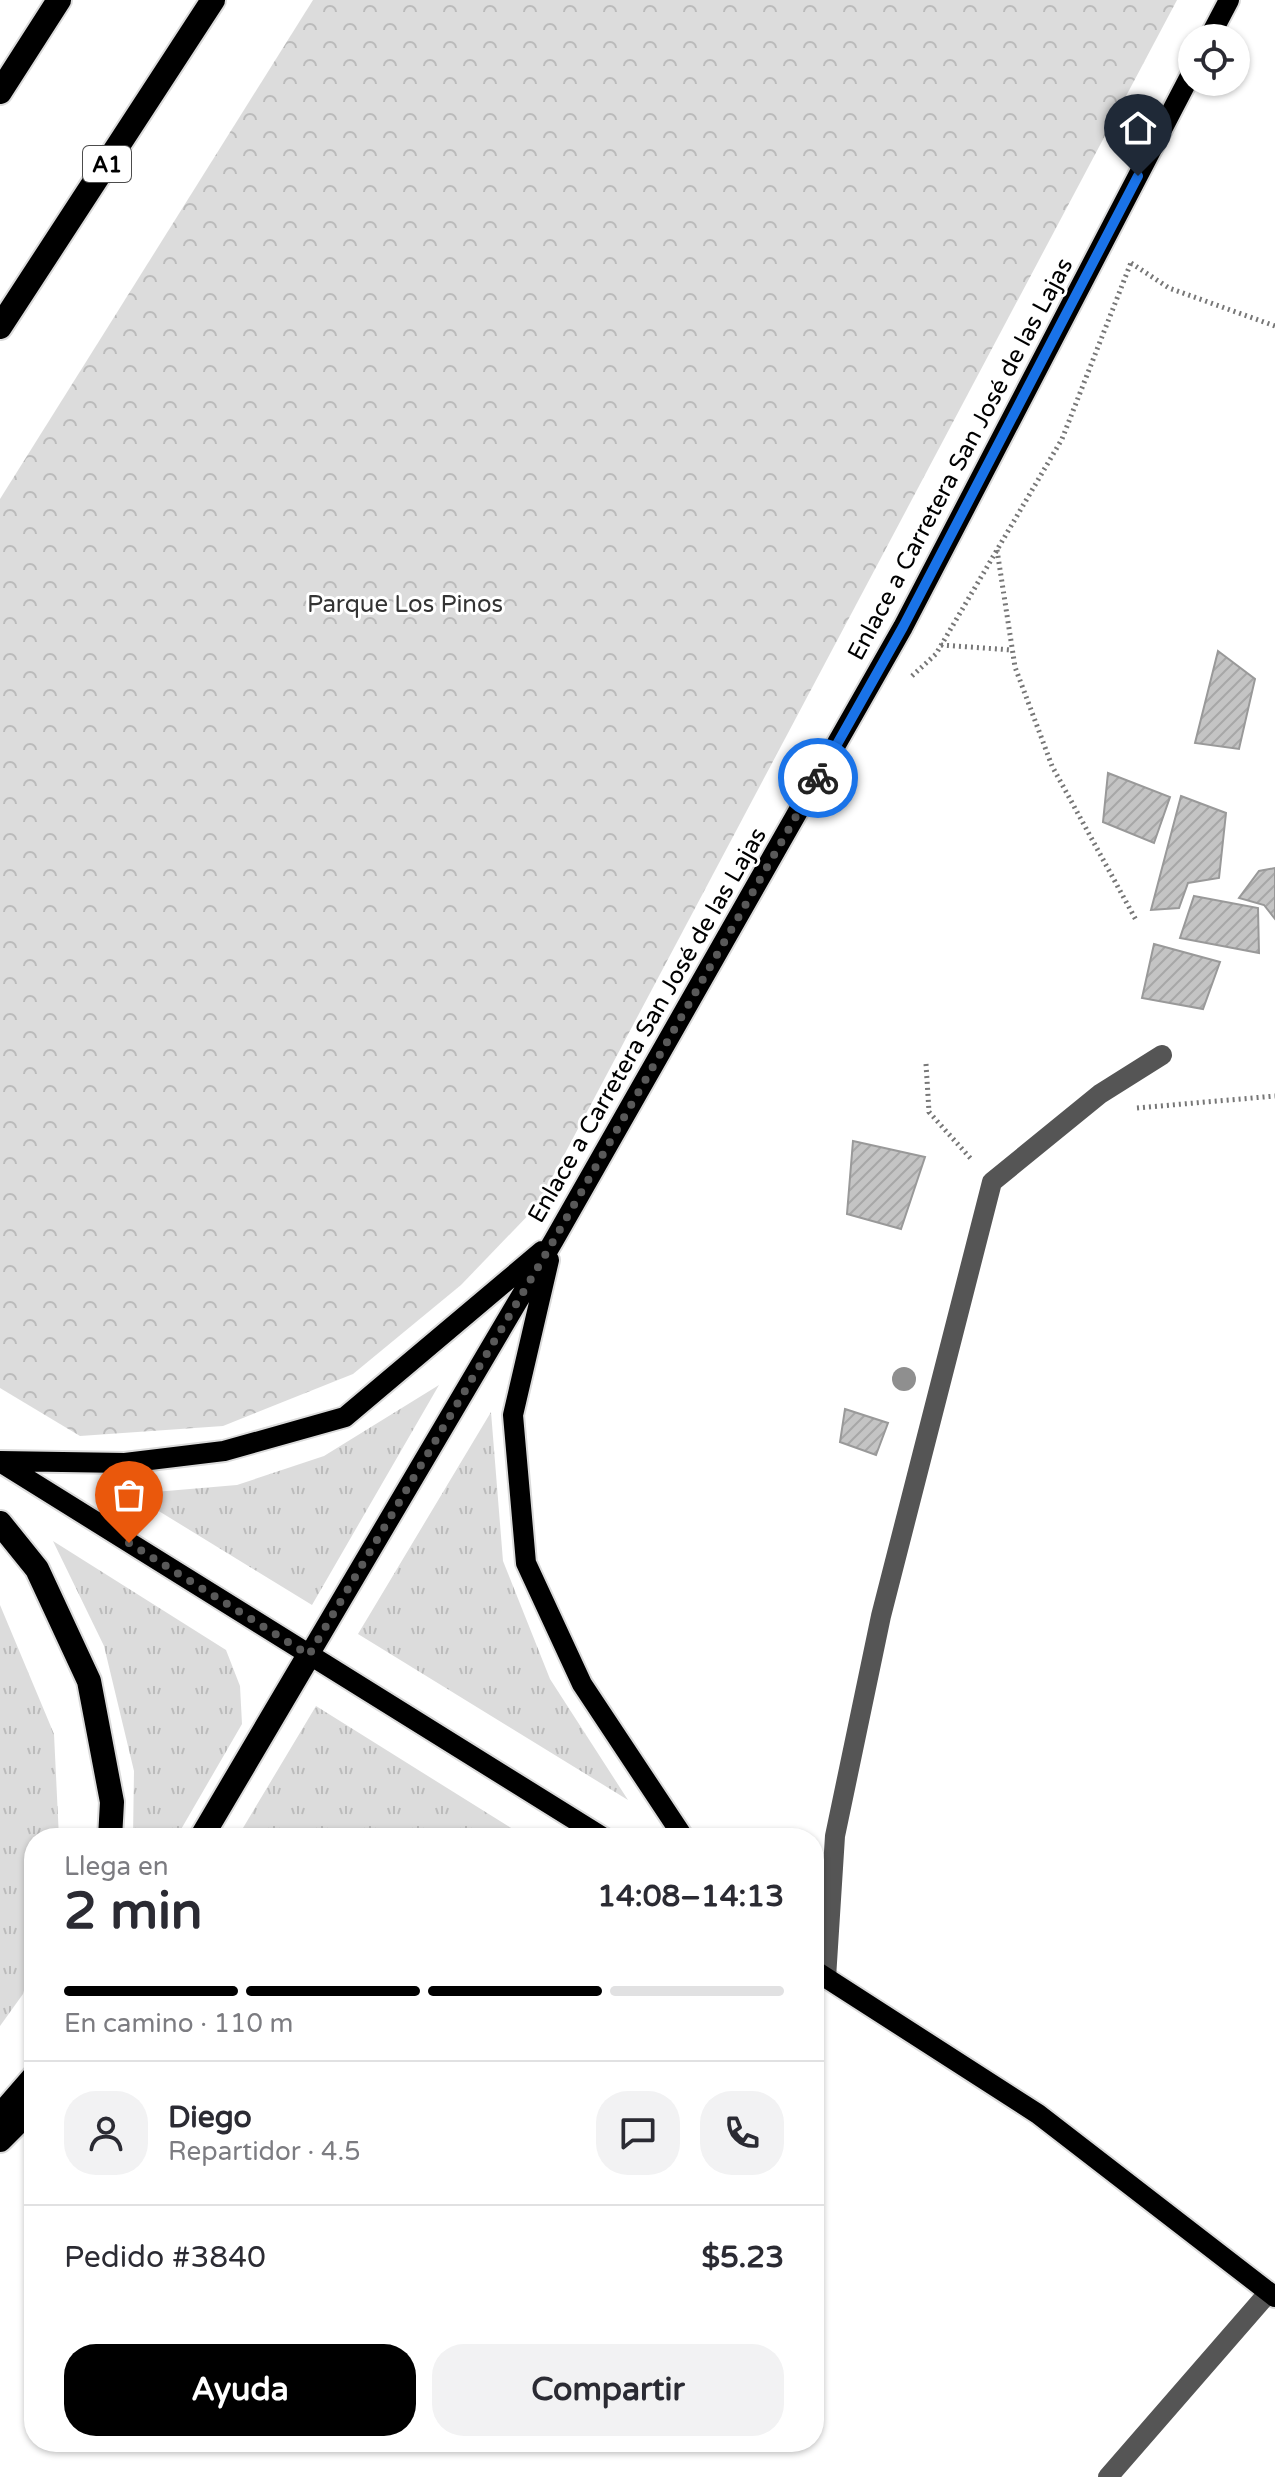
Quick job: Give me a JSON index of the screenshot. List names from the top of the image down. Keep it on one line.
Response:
{"streets":{"highway":["A1"],"main road":["Enlace a Carretera San José de las Lajas"]},"parks":["Parque Los Pinos"],"page":{"heading":["2 min","Llega en","14:08–14:13"],"panel":["Diego","Repartidor · 4.5","Pedido #3840","$5.23"],"bar":"En camino · 110 m","buttons":["Ayuda","Compartir"]}}
